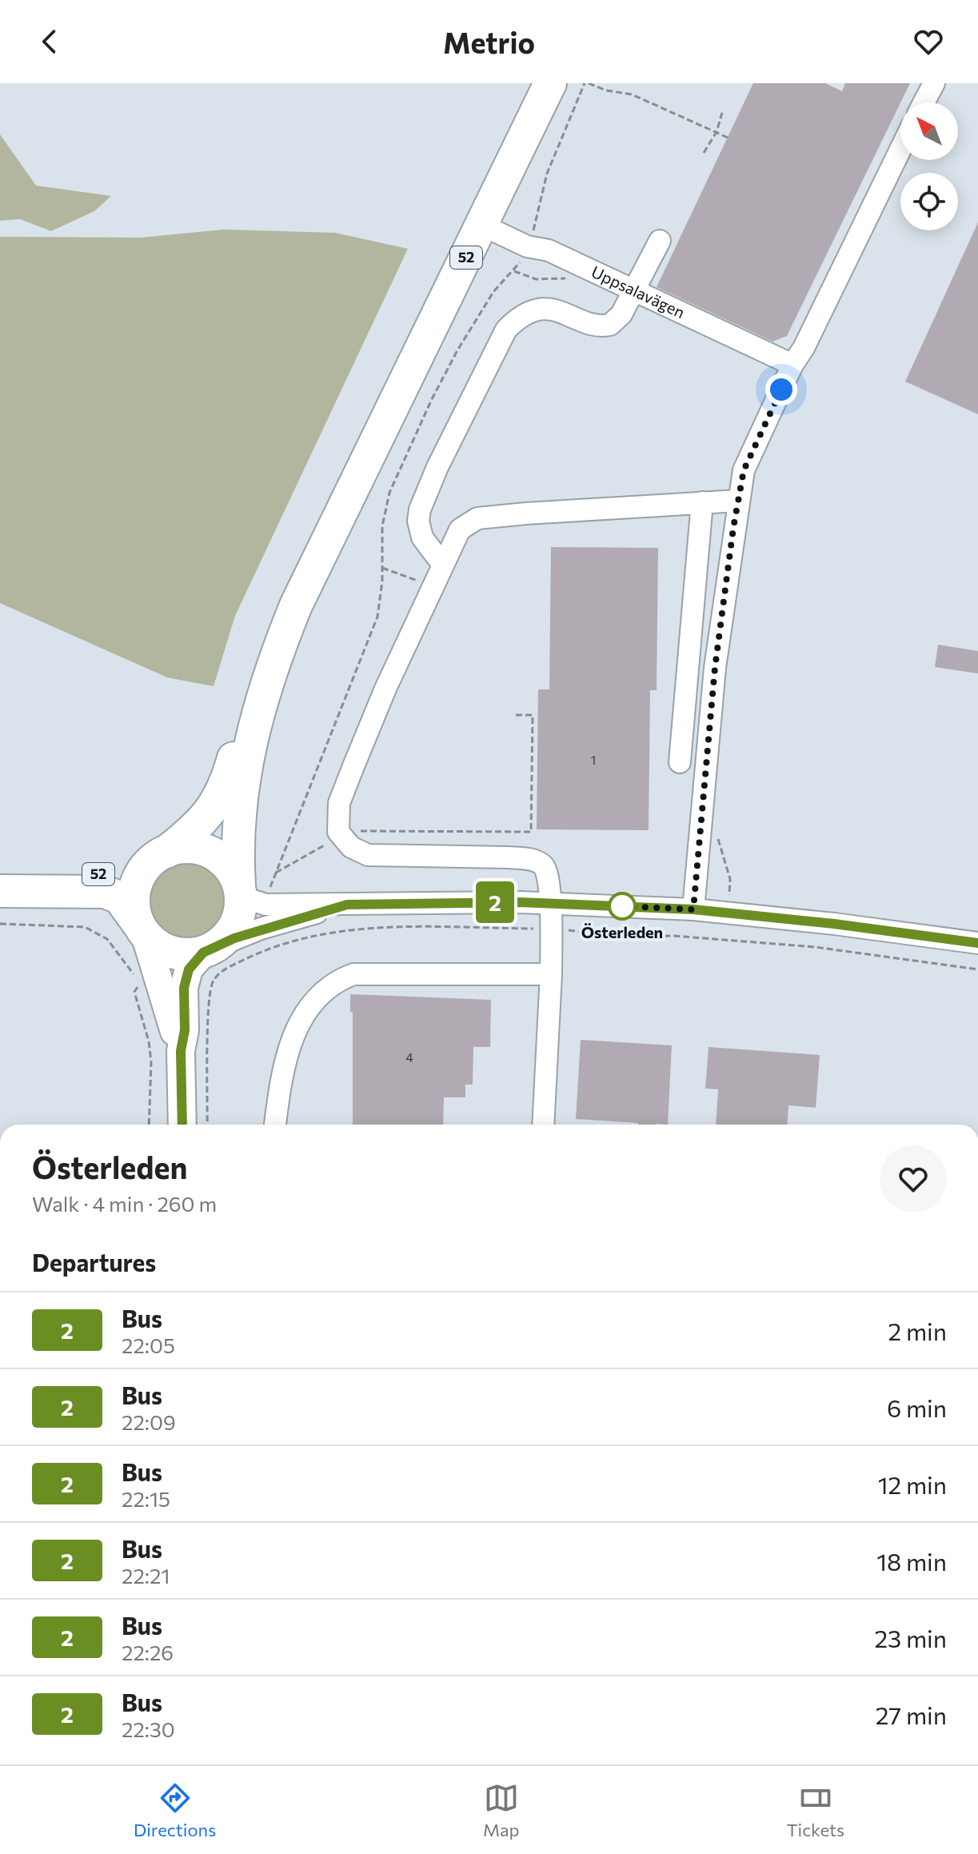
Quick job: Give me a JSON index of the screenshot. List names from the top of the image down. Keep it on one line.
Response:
{"streets":{"highway":["52"],"street":["Uppsalavägen"]},"crossings":[["52","Uppsalavägen"]],"places":["Österleden"],"lines":["bus line 2"],"house_numbers":["1","4"],"north":"top left","page":{"header":"Metrio","on_map":"2","heading":[["Österleden","Walk · 4 min · 260 m"],"Departures"],"list":[{"mark":"2","name":"Bus","note":"22:05","value":"2 min"},{"mark":"2","name":"Bus","note":"22:09","value":"6 min"},{"mark":"2","name":"Bus","note":"22:15","value":"12 min"},{"mark":"2","name":"Bus","note":"22:21","value":"18 min"},{"mark":"2","name":"Bus","note":"22:26","value":"23 min"},{"mark":"2","name":"Bus","note":"22:30","value":"27 min"}],"tabs":["Directions","Map","Tickets"]}}
